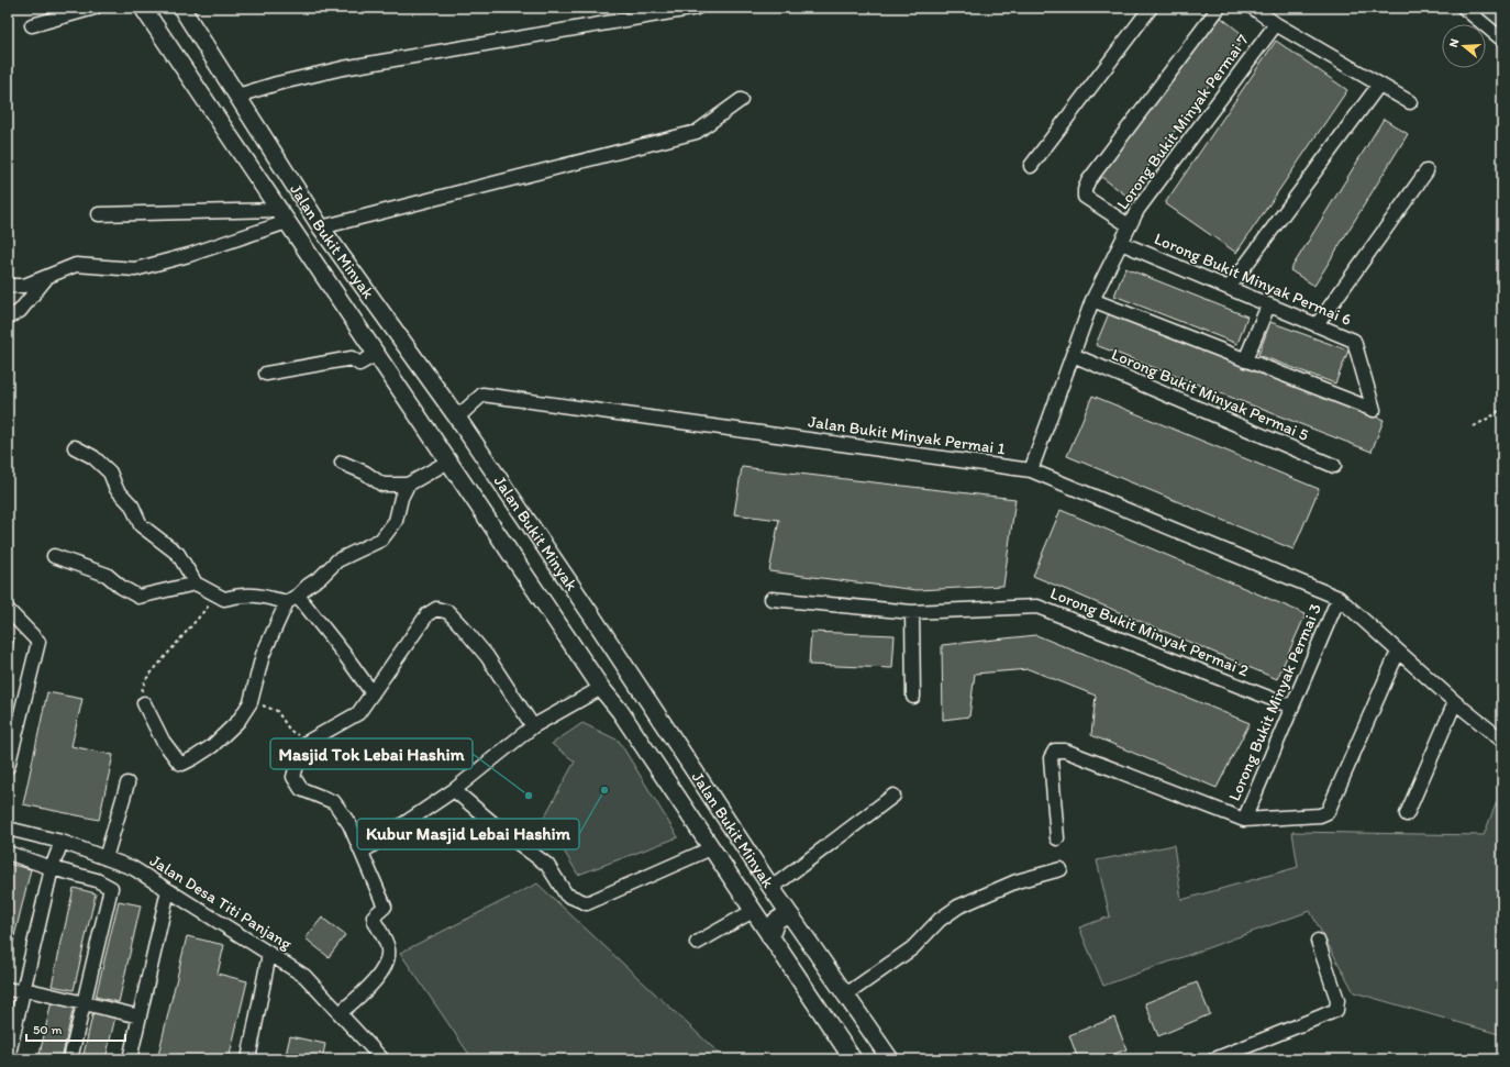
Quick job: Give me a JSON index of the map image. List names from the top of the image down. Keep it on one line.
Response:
{"streets":{"main road":["Jalan Bukit Minyak"],"street":["Lorong Bukit Minyak Permai 7","Lorong Bukit Minyak Permai 6","Lorong Bukit Minyak Permai 5","Jalan Bukit Minyak Permai 1","Lorong Bukit Minyak Permai 2","Lorong Bukit Minyak Permai 3","Jalan Desa Titi Panjang"]},"crossings":[["Lorong Bukit Minyak Permai 7","Lorong Bukit Minyak Permai 6"],["Lorong Bukit Minyak Permai 7","Lorong Bukit Minyak Permai 5"],["Lorong Bukit Minyak Permai 7","Jalan Bukit Minyak Permai 1"],["Jalan Bukit Minyak","Jalan Bukit Minyak Permai 1"],["Jalan Bukit Minyak Permai 1","Lorong Bukit Minyak Permai 3"],["Lorong Bukit Minyak Permai 2","Lorong Bukit Minyak Permai 3"]],"places":["Kubur Masjid Lebai Hashim","Masjid Tok Lebai Hashim"],"scale_bar":"50 m","north":"left"}
